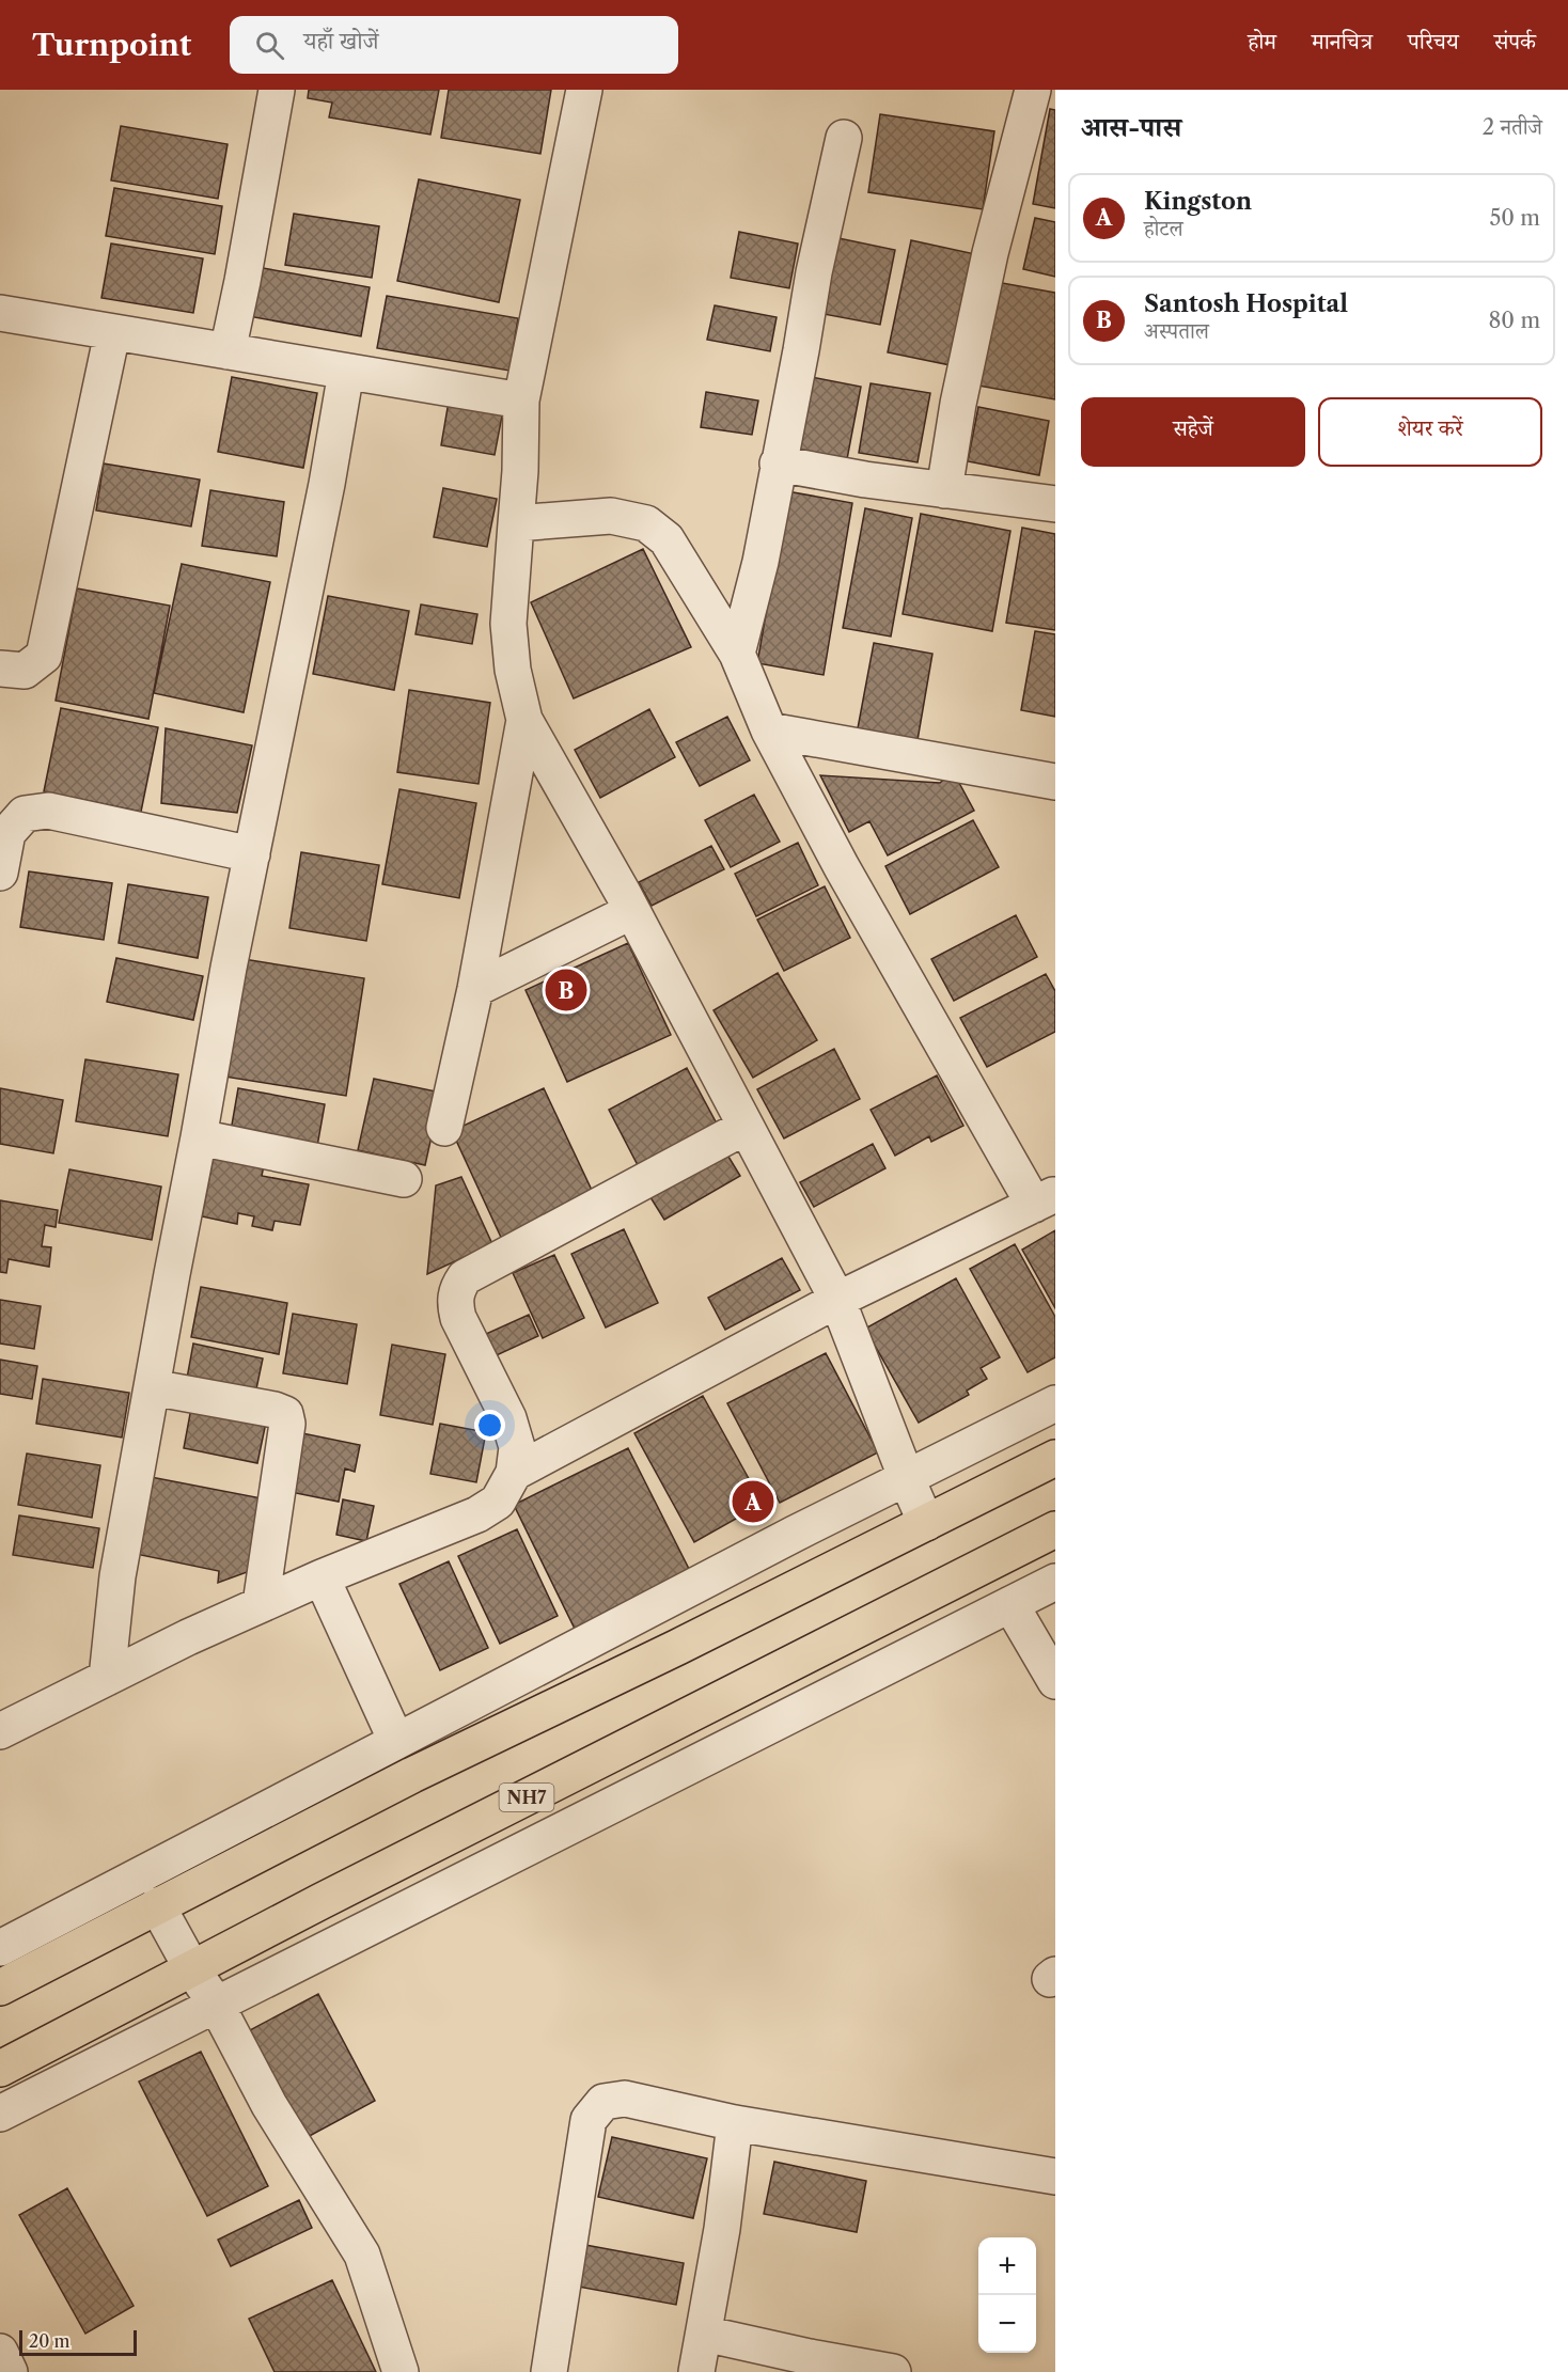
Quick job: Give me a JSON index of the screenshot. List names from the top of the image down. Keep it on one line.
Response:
{"streets":{"highway":["NH7"]},"scale_bar":"20 m","page":{"header":"Turnpoint","search":"यहाँ खोजें","nav":["होम","मानचित्र","परिचय","संपर्क"],"heading":["आस-पास","2 नतीजे"],"list":[{"mark":"A","name":"Kingston","note":"होटल","value":"50 m"},{"mark":"B","name":"Santosh Hospital","note":"अस्पताल","value":"80 m"}],"buttons":["सहेजें","शेयर करें"],"pins":["B","A"],"map_buttons":["+","−"],"scale":"20 m"}}
